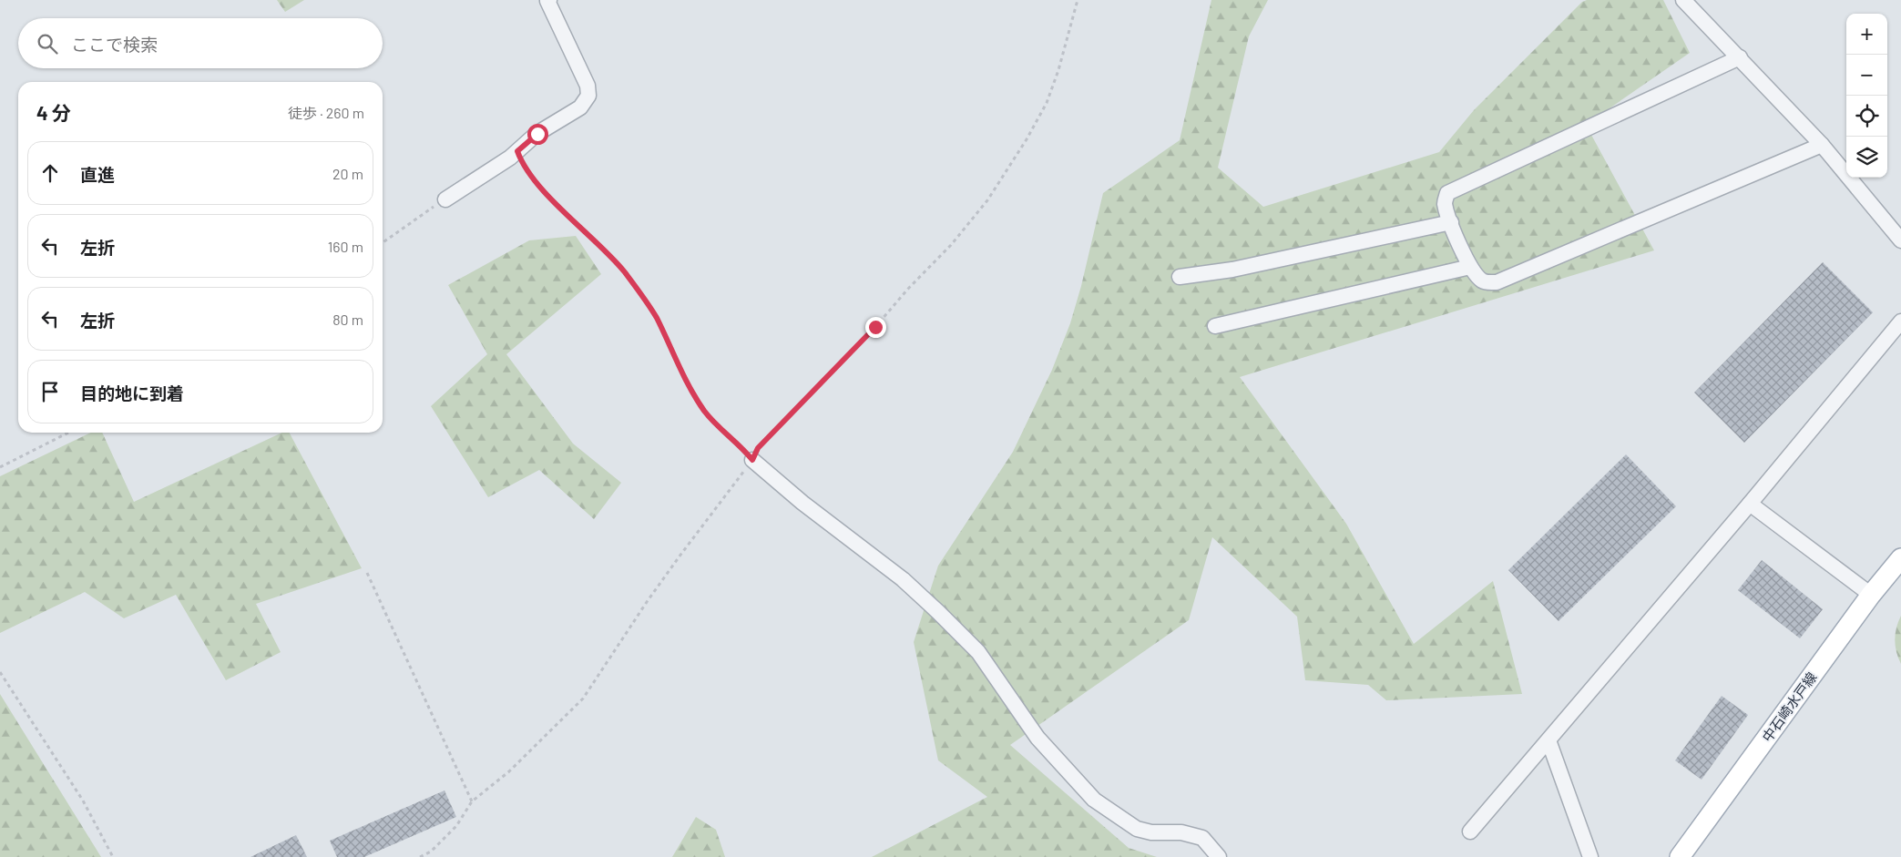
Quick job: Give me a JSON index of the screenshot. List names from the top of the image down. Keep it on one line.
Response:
{"streets":{"main road":["中石崎水戸線"]},"page":{"map_buttons":["+","−"],"search":"ここで検索","heading":["4 分","徒歩 · 260 m"],"list":[["直進","20 m"],["左折","160 m"],["左折","80 m"],"目的地に到着"]}}
